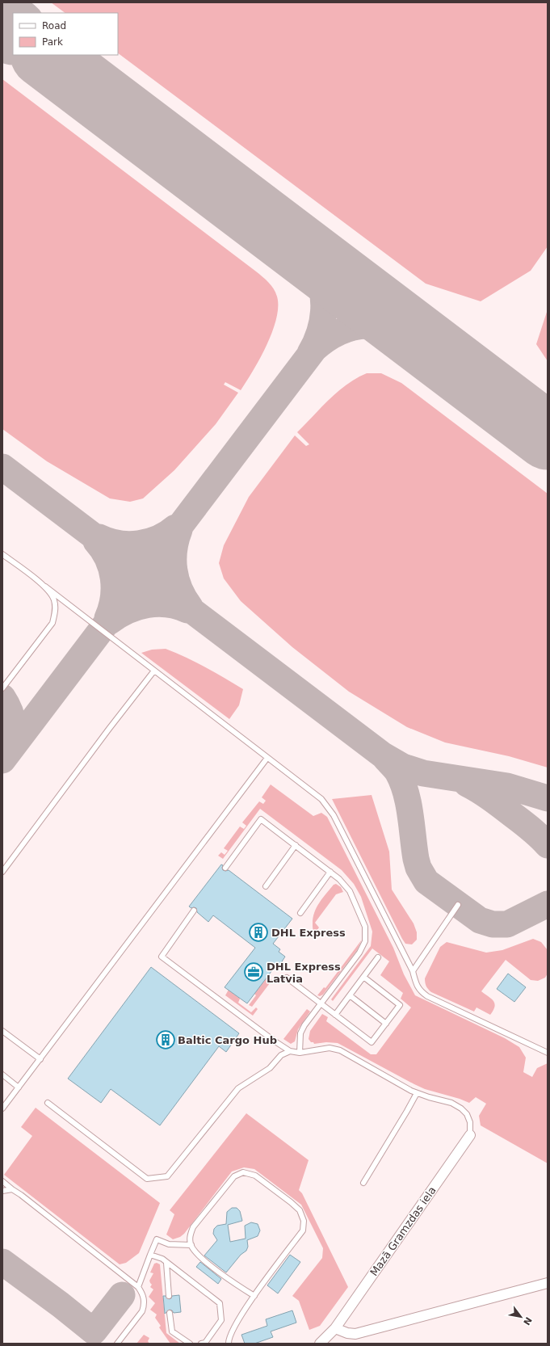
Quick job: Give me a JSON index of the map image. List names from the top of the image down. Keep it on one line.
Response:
{"streets":{"street":["Mazā Gramzdas iela"]},"places":{"building":["DHL Express","Baltic Cargo Hub"],"office":["DHL Express Latvia"]},"legend":["Road","Park"],"north":"bottom right"}
